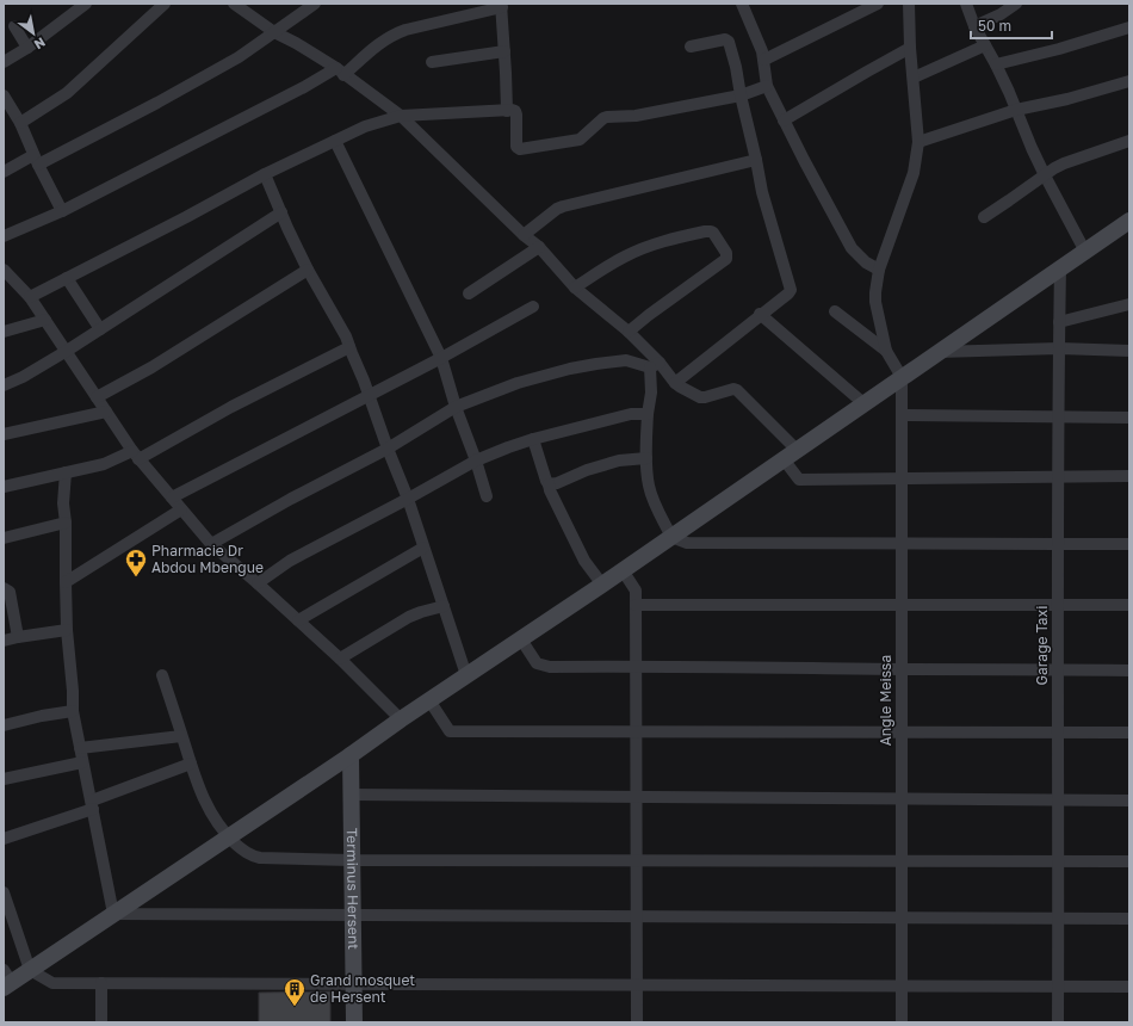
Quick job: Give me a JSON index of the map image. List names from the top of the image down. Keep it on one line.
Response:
{"streets":{"street":["Garage Taxi","Angle Meissa","Terminus Hersent"]},"places":{"pharmacy":["Pharmacie Dr Abdou Mbengue"],"building":["Grand mosquet de Hersent"]},"scale_bar":"50 m","north":"bottom right"}
